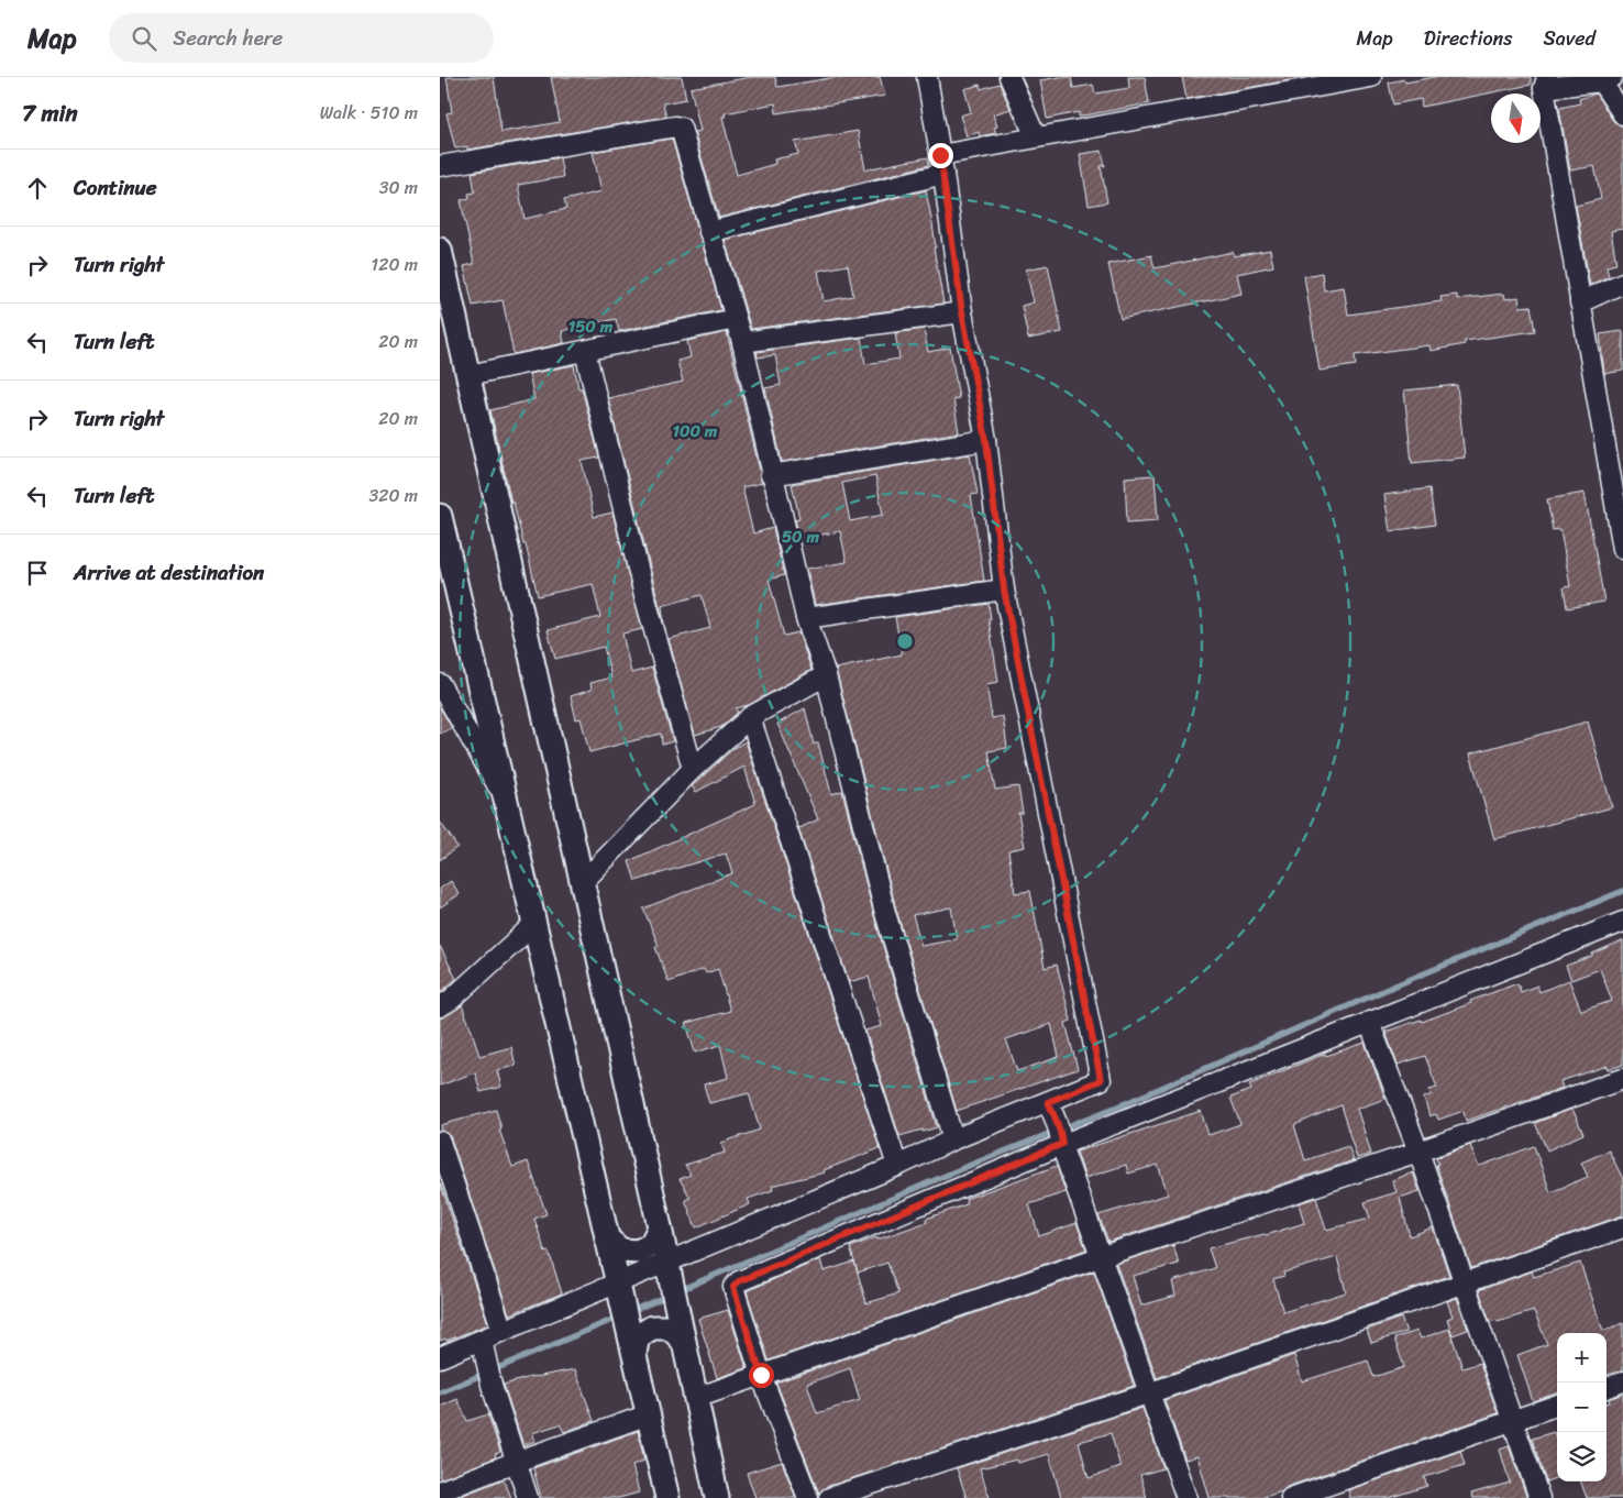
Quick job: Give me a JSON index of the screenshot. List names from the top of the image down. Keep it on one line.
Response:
{"north":"bottom","page":{"header":"Map","search":"Search here","nav":["Map","Directions","Saved"],"heading":["7 min","Walk · 510 m"],"list":[["Continue","30 m"],["Turn right","120 m"],["Turn left","20 m"],["Turn right","20 m"],["Turn left","320 m"],"Arrive at destination"],"map_buttons":["+","−"]},"rings":["150 m","100 m","50 m"]}
